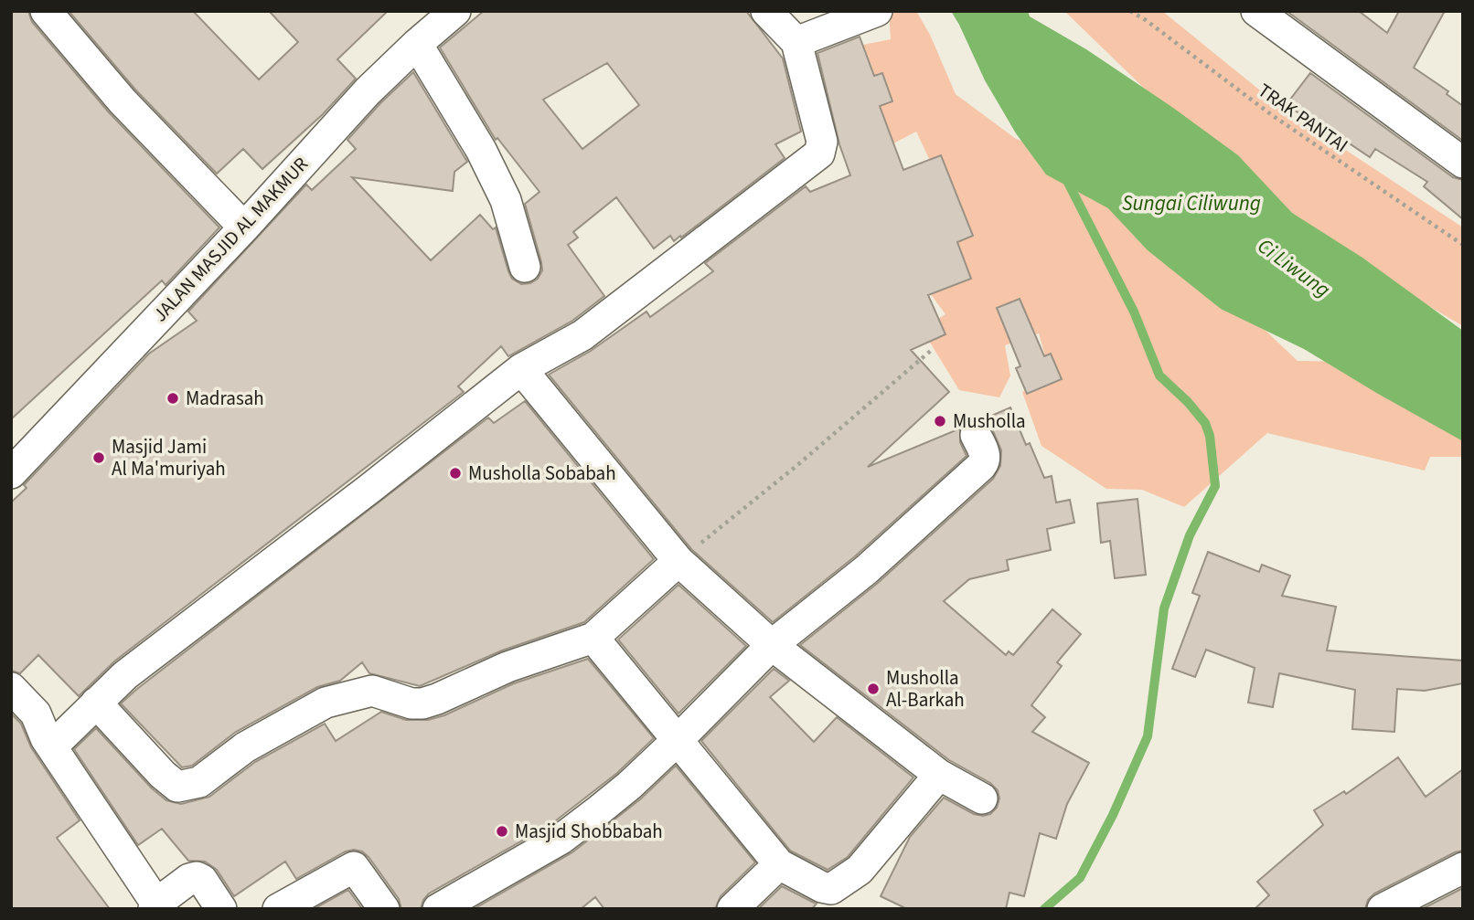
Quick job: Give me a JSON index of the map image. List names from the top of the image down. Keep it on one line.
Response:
{"streets":{"street":["JALAN MASJID AL MAKMUR"],"path":["TRAK PANTAI"]},"water":["Sungai Ciliwung","Ci Liwung"],"places":["Madrasah","Musholla","Masjid Jami Al Ma'muriyah","Musholla Sobabah","Musholla Al-Barkah","Masjid Shobbabah"]}
